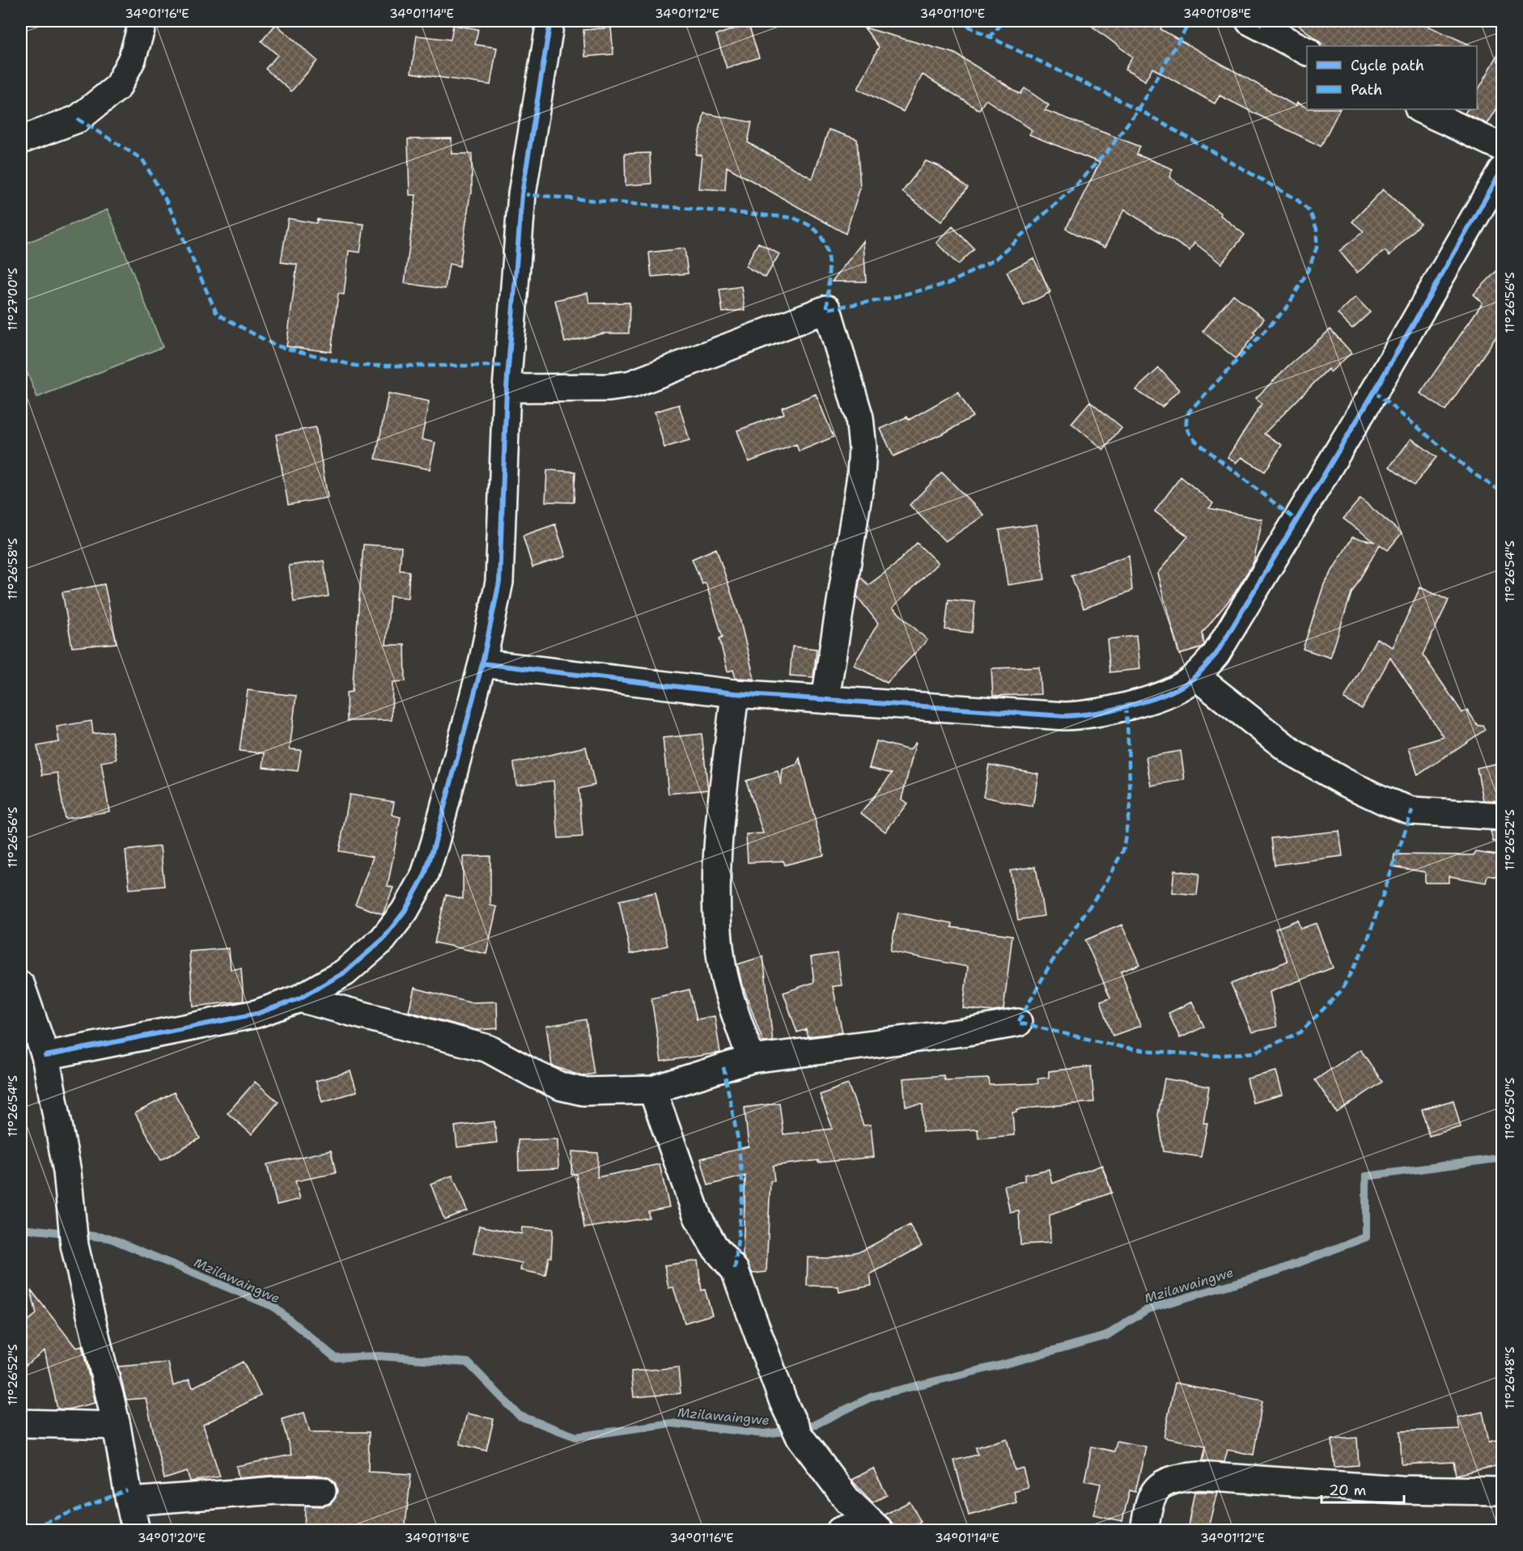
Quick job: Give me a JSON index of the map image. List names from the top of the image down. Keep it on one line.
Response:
{"water":["Mzilawaingwe"],"legend":["Cycle path","Path"],"scale_bar":"20 m","coordinates":["34°01'16\"E","34°01'14\"E","34°01'12\"E","34°01'10\"E","34°01'08\"E","11°27'00\"S","11°26'56\"S","11°26'58\"S","11°26'54\"S","11°26'52\"S","11°26'50\"S","11°26'48\"S","34°01'20\"E","34°01'18\"E"]}
